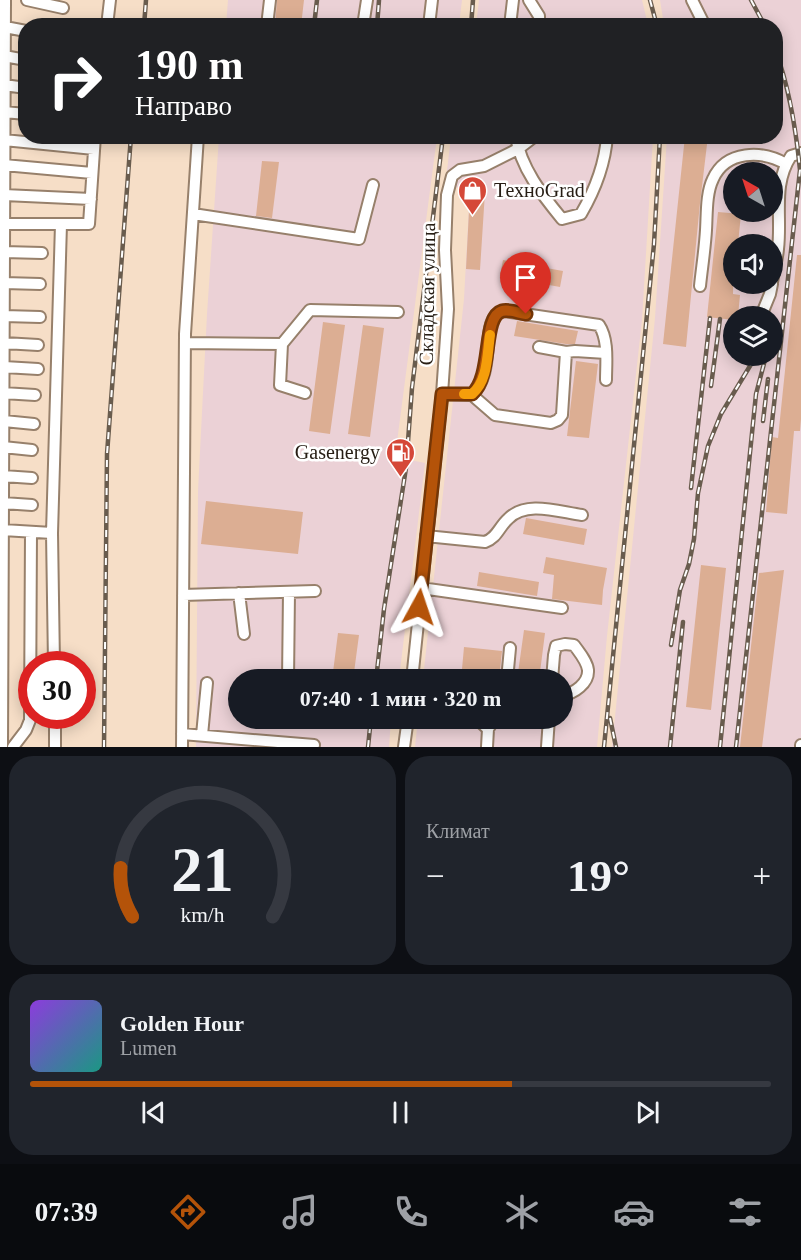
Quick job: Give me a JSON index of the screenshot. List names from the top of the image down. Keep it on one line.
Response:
{"streets":{"street":["Складская улица"]},"places":{"shop":["ТехноGrad"],"fuel station":["Gasenergy"]},"north":"top left","page":{"turn":["190 m","Направо"],"limit":"30","trip":"07:40 · 1 мин · 320 m","tile":"Климат","heat":["−","19°","+"],"song":["Golden Hour","Lumen"],"tabs":"07:39","gauge":["21","km/h"]}}
